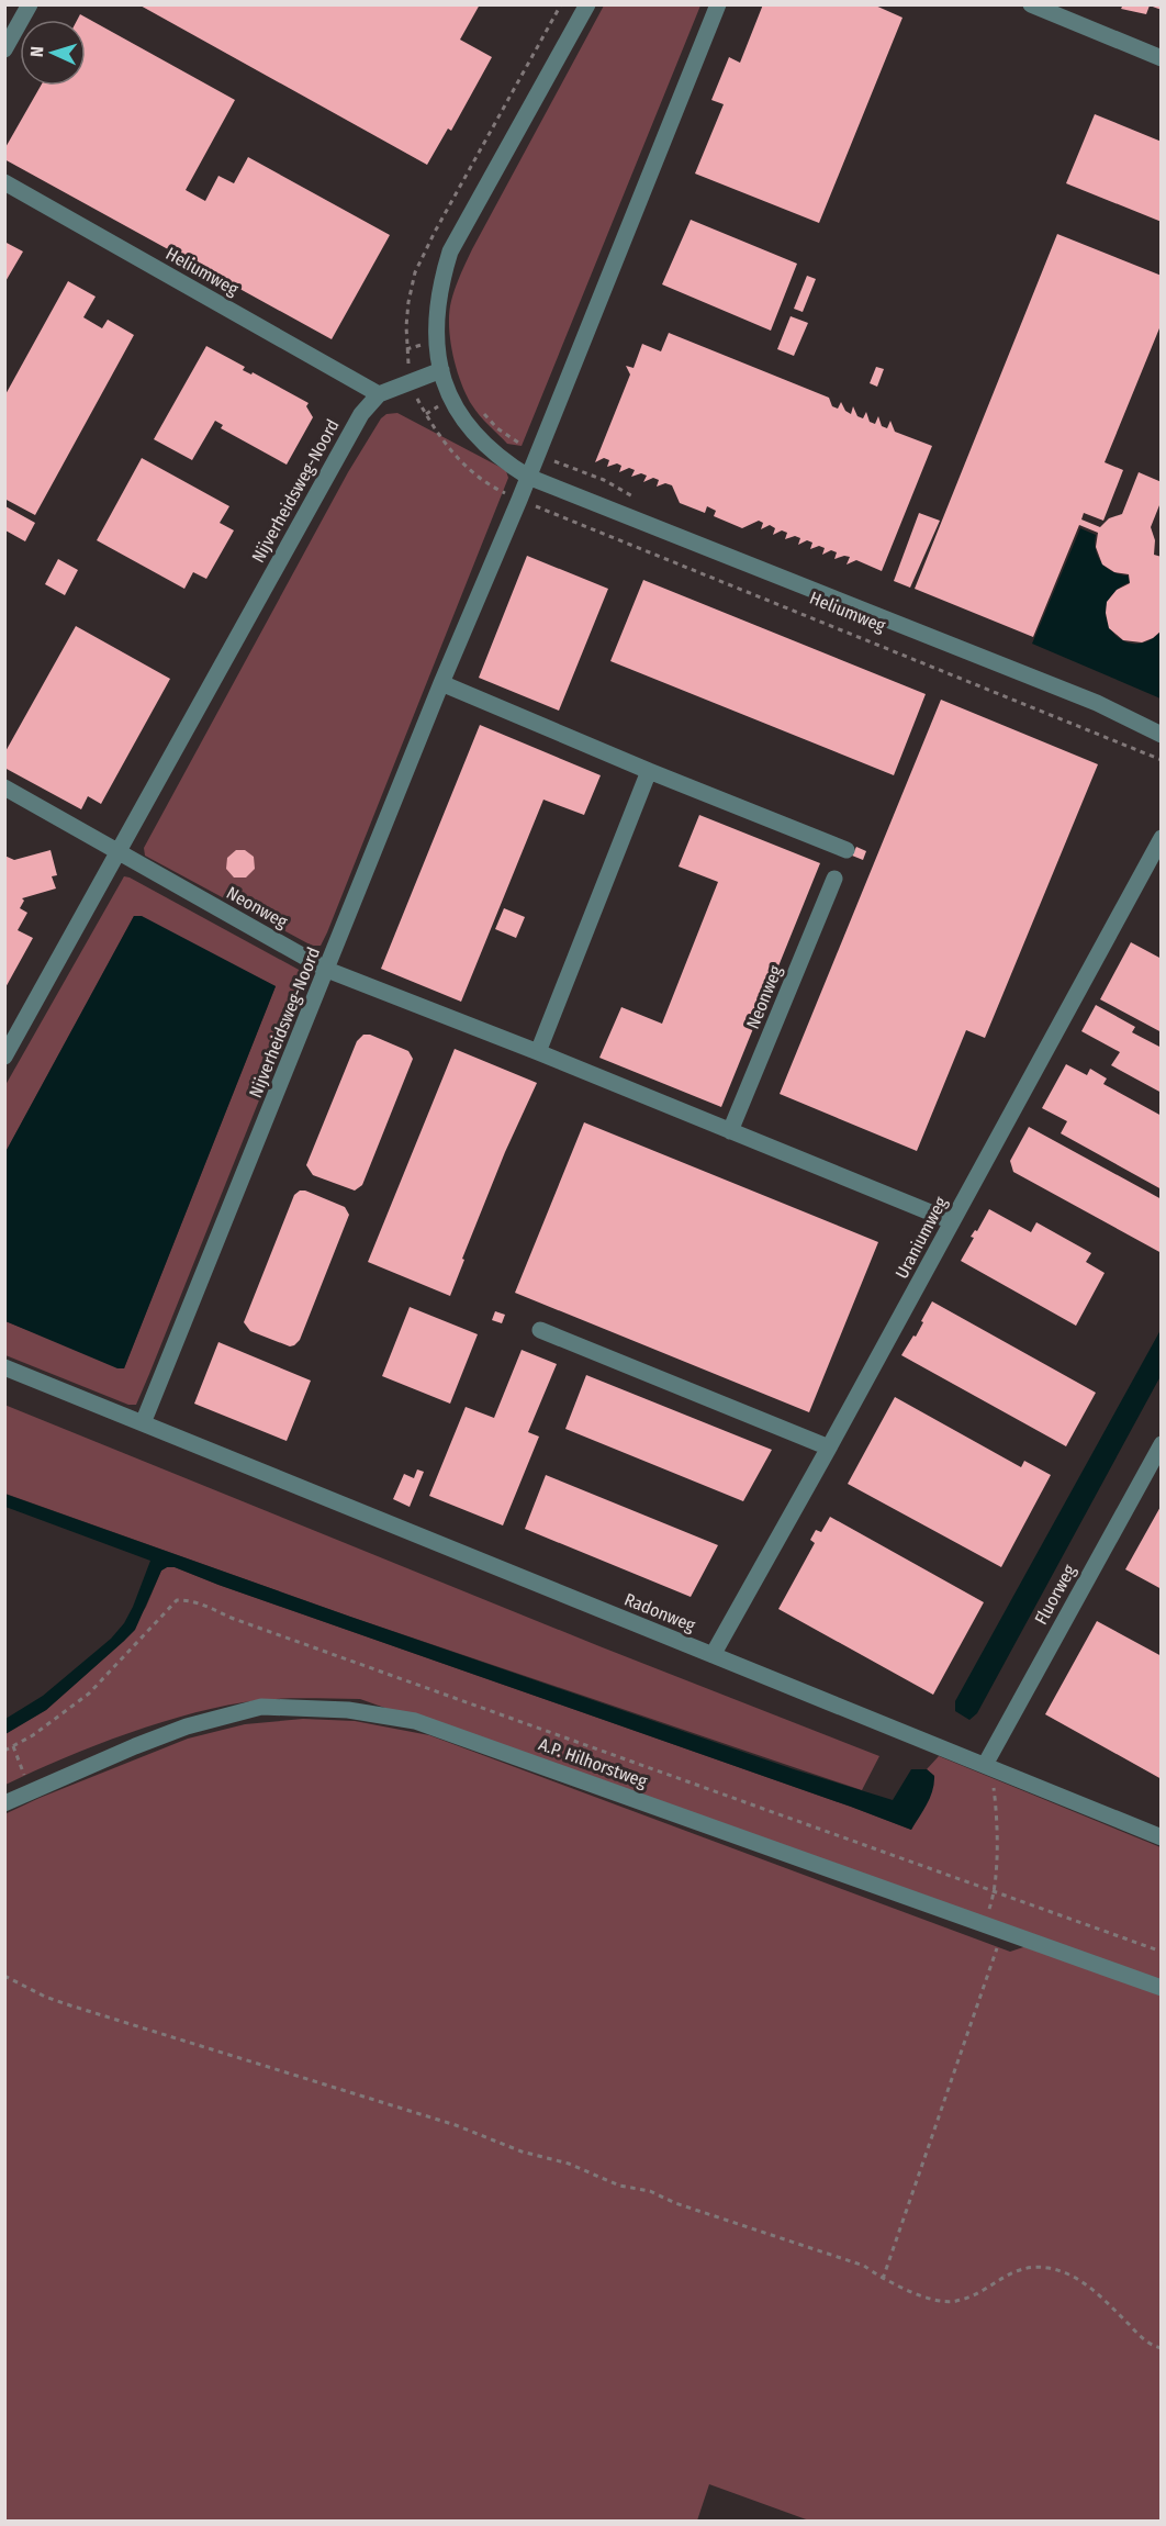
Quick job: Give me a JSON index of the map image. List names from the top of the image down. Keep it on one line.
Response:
{"streets":{"street":["Heliumweg","Nijverheidsweg-Noord","Neonweg","Uraniumweg","Fluorweg","Radonweg","A.P. Hilhorstweg"]},"crossings":[["Heliumweg","Nijverheidsweg-Noord"],["Nijverheidsweg-Noord","Neonweg"],["Nijverheidsweg-Noord","Radonweg"],["Neonweg","Uraniumweg"],["Uraniumweg","Radonweg"],["Fluorweg","Radonweg"]],"north":"left"}
